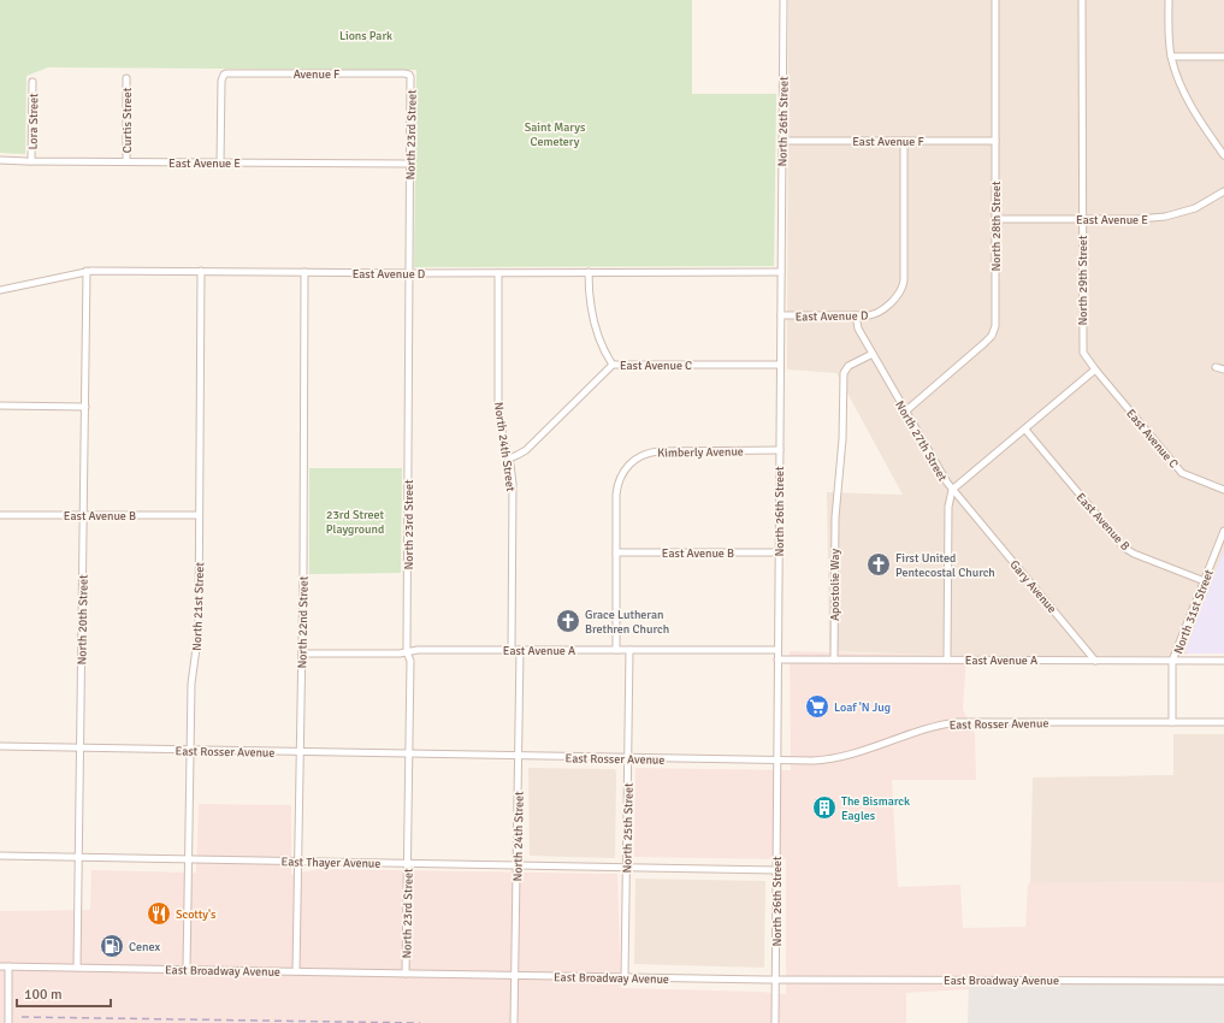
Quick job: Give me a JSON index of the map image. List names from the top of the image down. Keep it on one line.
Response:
{"streets":{"street":["Avenue F","Curtis Street","Lora Street","North 26th Street","North 23rd Street","East Avenue F","East Avenue E","North 28th Street","East Avenue D","North 29th Street","East Avenue C","North 27th Street","North 24th Street","Kimberly Avenue","East Avenue B","Apostolie Way","Gary Avenue","North 21st Street","North 31st Street","North 20th Street","North 22nd Street","East Avenue A","East Rosser Avenue","North 25th Street","East Thayer Avenue","East Broadway Avenue"]},"crossings":[["Avenue F","North 23rd Street"],["Avenue F","East Avenue E"],["Curtis Street","East Avenue E"],["Lora Street","East Avenue E"],["North 26th Street","East Avenue F"],["North 26th Street","East Avenue D"],["North 26th Street","East Avenue C"],["North 26th Street","Kimberly Avenue"],["North 26th Street","East Avenue B"],["North 26th Street","East Avenue A"],["North 26th Street","East Rosser Avenue"],["North 26th Street","East Thayer Avenue"],["North 26th Street","East Broadway Avenue"],["North 23rd Street","East Avenue E"],["North 23rd Street","East Avenue D"],["North 23rd Street","East Avenue A"],["North 23rd Street","East Rosser Avenue"],["North 23rd Street","East Thayer Avenue"],["North 23rd Street","East Broadway Avenue"],["East Avenue F","North 28th Street"],["East Avenue F","East Avenue D"],["East Avenue E","North 28th Street"],["East Avenue E","North 29th Street"],["North 28th Street","North 27th Street"],["East Avenue D","North 27th Street"],["East Avenue D","North 24th Street"],["East Avenue D","North 21st Street"],["East Avenue D","North 20th Street"],["East Avenue D","North 22nd Street"],["North 29th Street","East Avenue C"],["East Avenue C","North 24th Street"],["North 27th Street","Apostolie Way"],["North 27th Street","Gary Avenue"],["North 27th Street","East Avenue A"],["North 24th Street","East Avenue A"],["North 24th Street","East Rosser Avenue"],["North 24th Street","East Thayer Avenue"],["North 24th Street","East Broadway Avenue"],["Kimberly Avenue","East Avenue B"],["East Avenue B","North 21st Street"],["East Avenue B","North 31st Street"],["East Avenue B","North 20th Street"],["Apostolie Way","East Avenue A"],["Gary Avenue","East Avenue A"],["North 21st Street","East Rosser Avenue"],["North 21st Street","East Thayer Avenue"],["North 21st Street","East Broadway Avenue"],["North 31st Street","East Avenue A"],["North 31st Street","East Rosser Avenue"],["North 20th Street","East Rosser Avenue"],["North 20th Street","East Thayer Avenue"],["North 20th Street","East Broadway Avenue"],["North 22nd Street","East Avenue A"],["North 22nd Street","East Rosser Avenue"],["North 22nd Street","East Thayer Avenue"],["North 22nd Street","East Broadway Avenue"],["East Avenue A","North 25th Street"],["East Rosser Avenue","North 25th Street"],["North 25th Street","East Thayer Avenue"],["North 25th Street","East Broadway Avenue"]],"parks":["Lions Park","Saint Marys Cemetery","23rd Street Playground"],"places":{"church":["First United Pentecostal Church","Grace Lutheran Brethren Church"],"supermarket":["Loaf 'N Jug"],"building":["The Bismarck Eagles"],"restaurant":["Scotty's"],"fuel station":["Cenex"]},"scale_bar":"100 m"}
